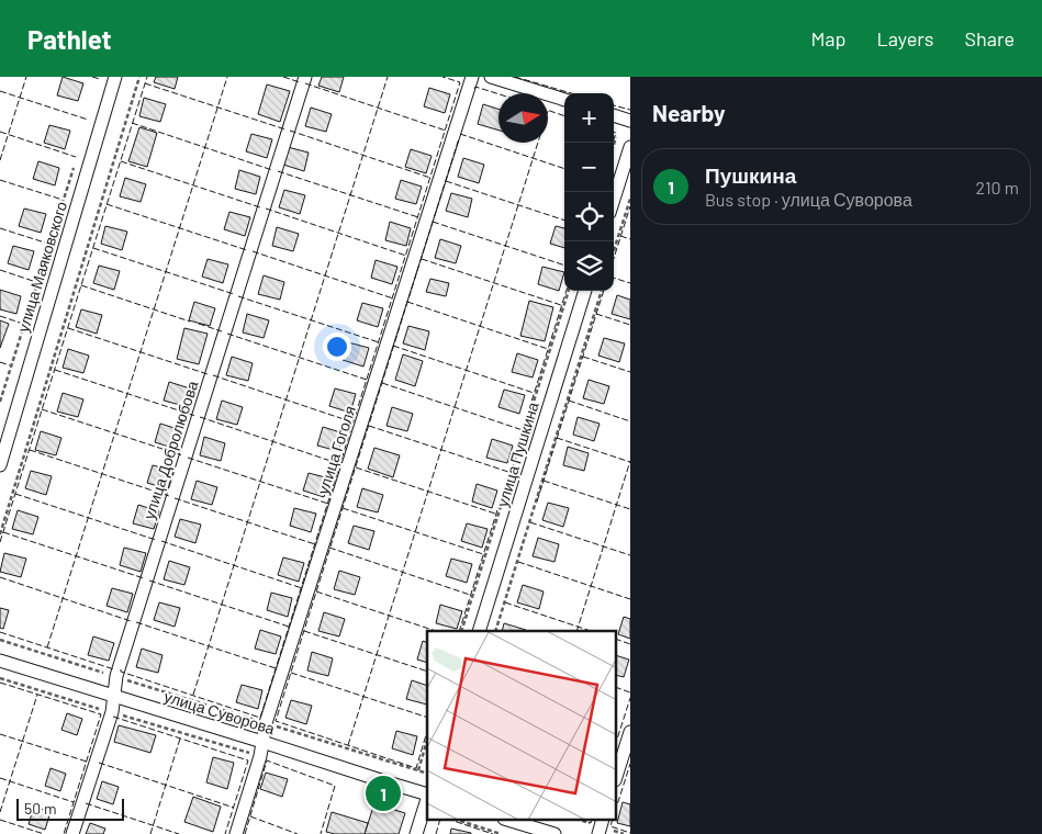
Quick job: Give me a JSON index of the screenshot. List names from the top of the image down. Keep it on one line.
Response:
{"streets":{"street":["улица Маяковского","улица Добролюбова","улица Гоголя","улица Пушкина","улица Суворова"]},"crossings":[["улица Добролюбова","улица Суворова"],["улица Гоголя","улица Суворова"]],"scale_bar":"50 m","north":"right","page":{"header":"Pathlet","nav":["Map","Layers","Share"],"heading":"Nearby","map_buttons":["+","−"],"list":[{"mark":"1","name":"Пушкина","note":"Bus stop · улица Суворова","value":"210 m"}],"pins":"1","scale":"50 m"}}
